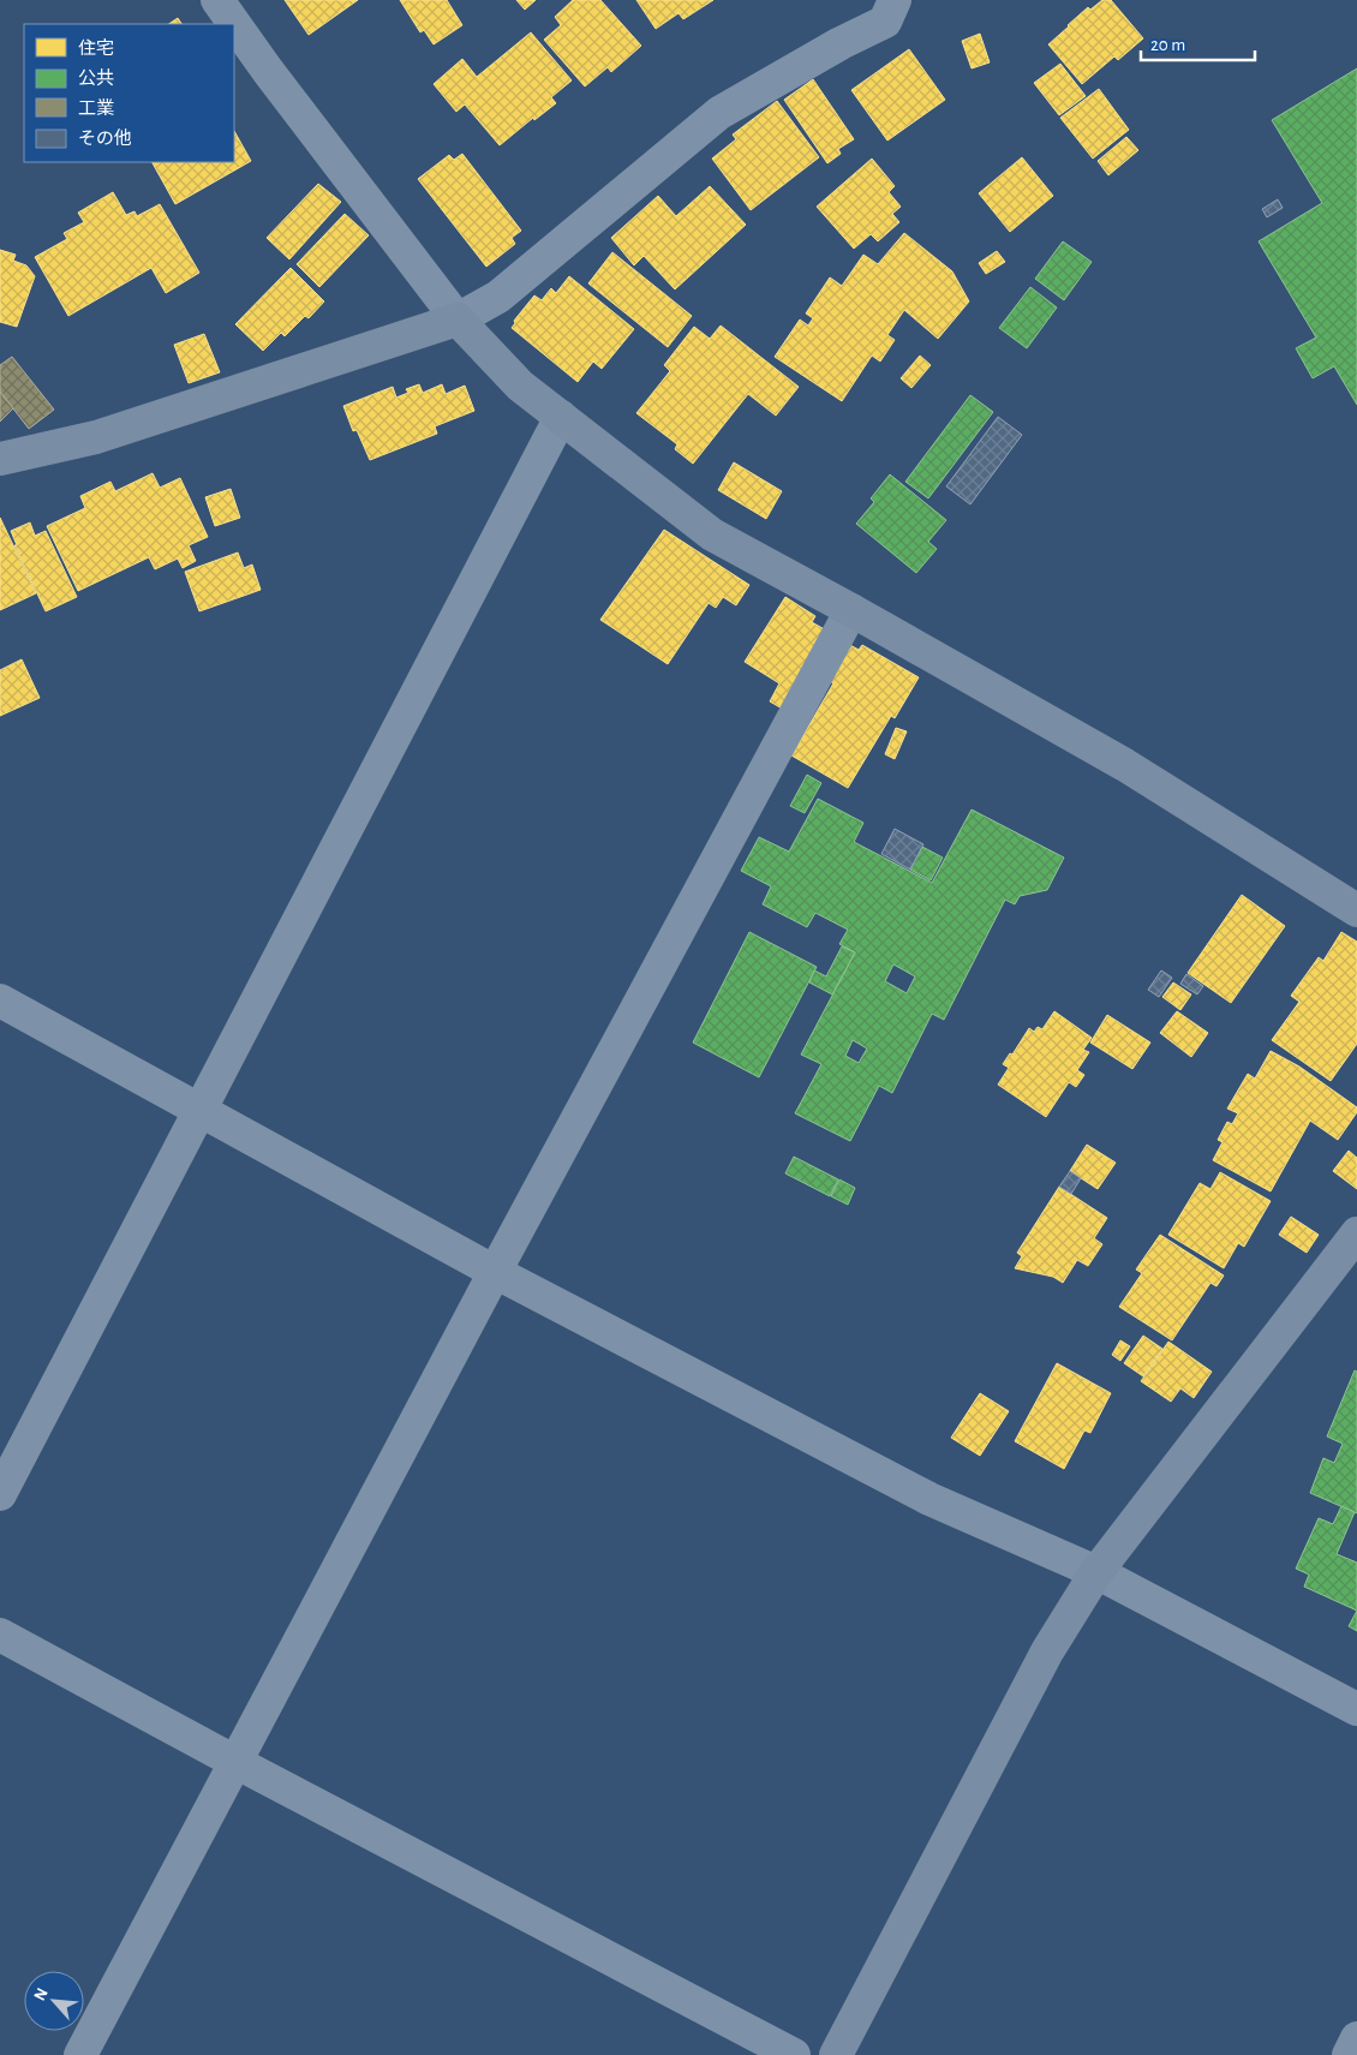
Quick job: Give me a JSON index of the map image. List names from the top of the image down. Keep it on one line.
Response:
{"legend":["住宅","公共","工業","その他"],"scale_bar":"20 m","north":"top left"}
